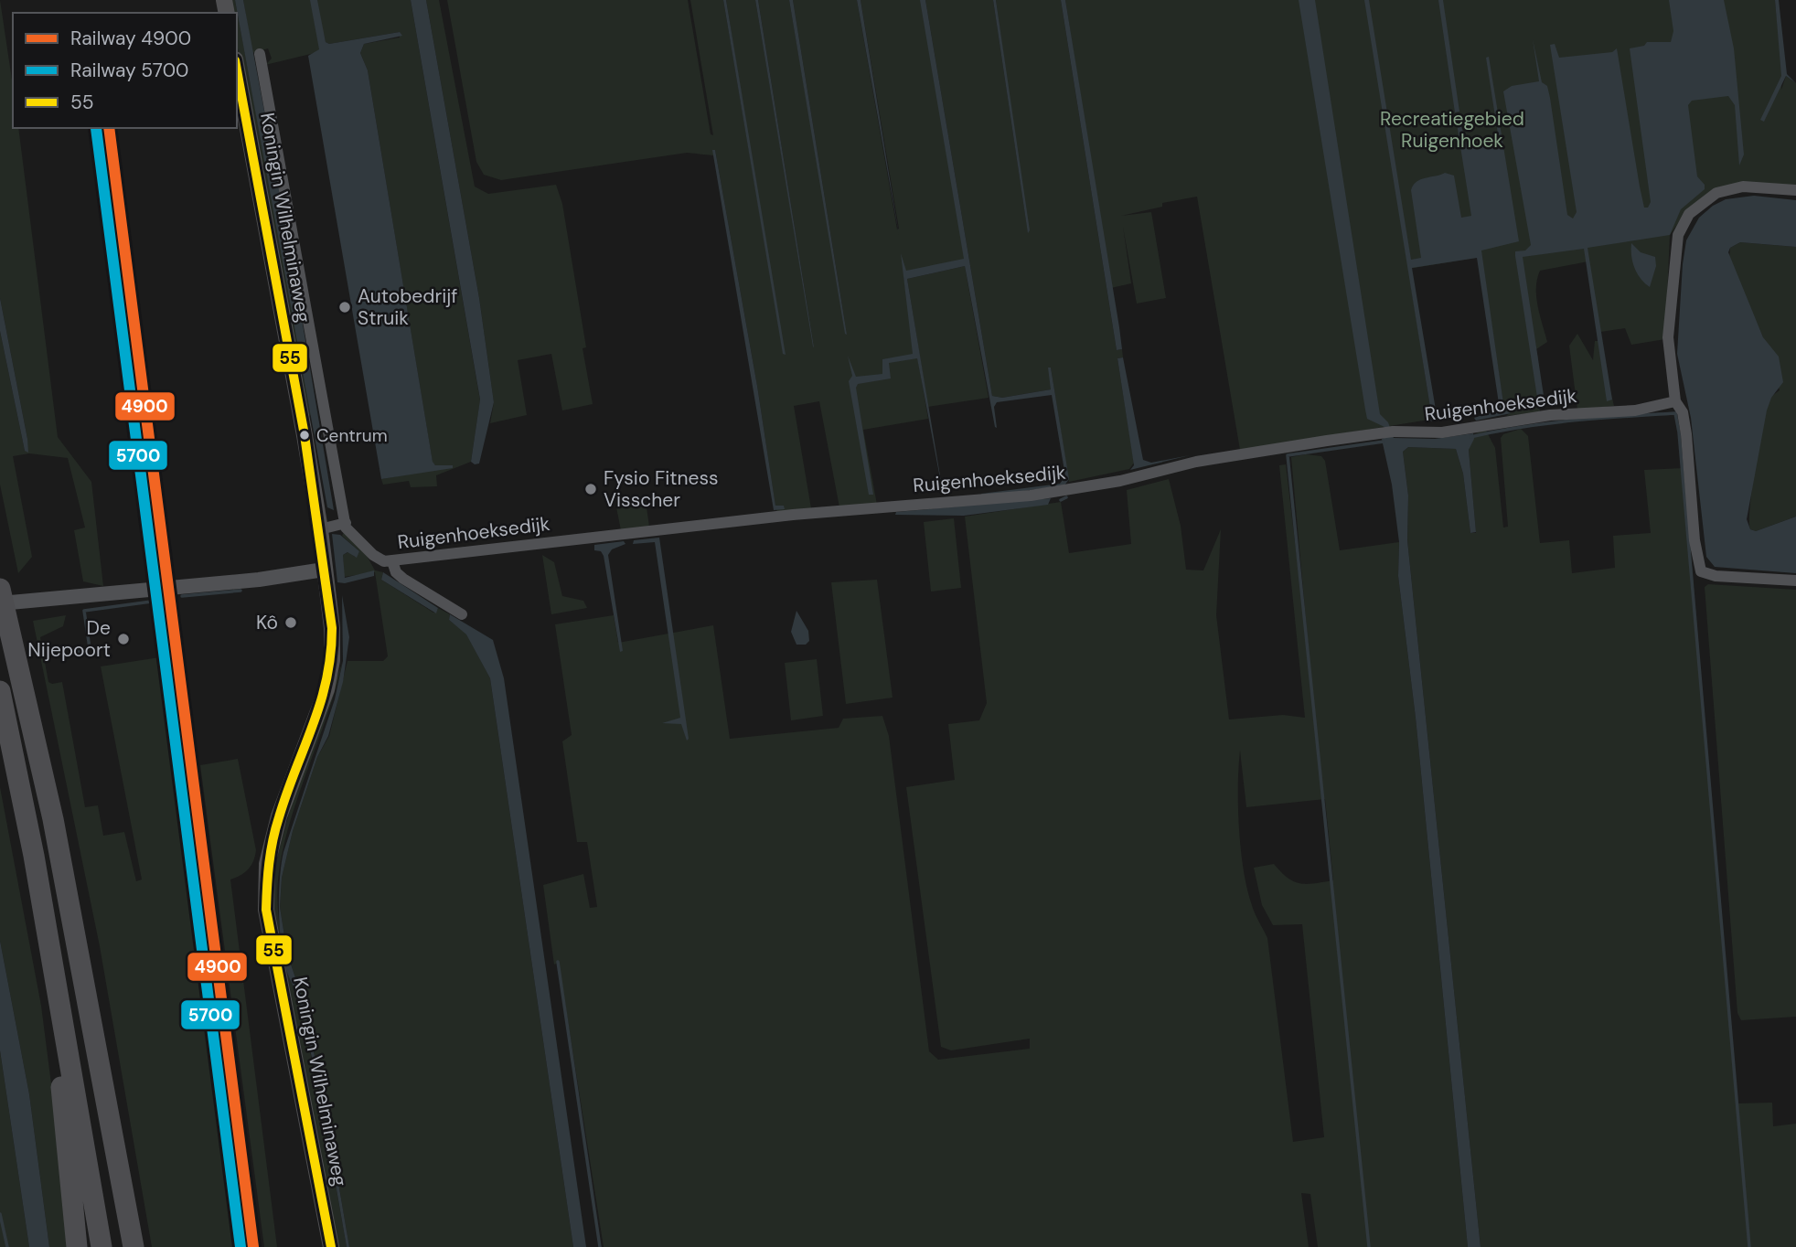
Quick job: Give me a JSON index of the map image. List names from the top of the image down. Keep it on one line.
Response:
{"streets":{"main road":["Koningin Wilhelminaweg"],"street":["Ruigenhoeksedijk"]},"crossings":[["Koningin Wilhelminaweg","Ruigenhoeksedijk"]],"parks":["Recreatiegebied Ruigenhoek"],"places":["Autobedrijf Struik","Centrum","Fysio Fitness Visscher","Kô","De Nijepoort"],"lines":["transit line 55","rail line 4900","rail line 5700"],"legend":["Railway 4900","Railway 5700","55"]}
